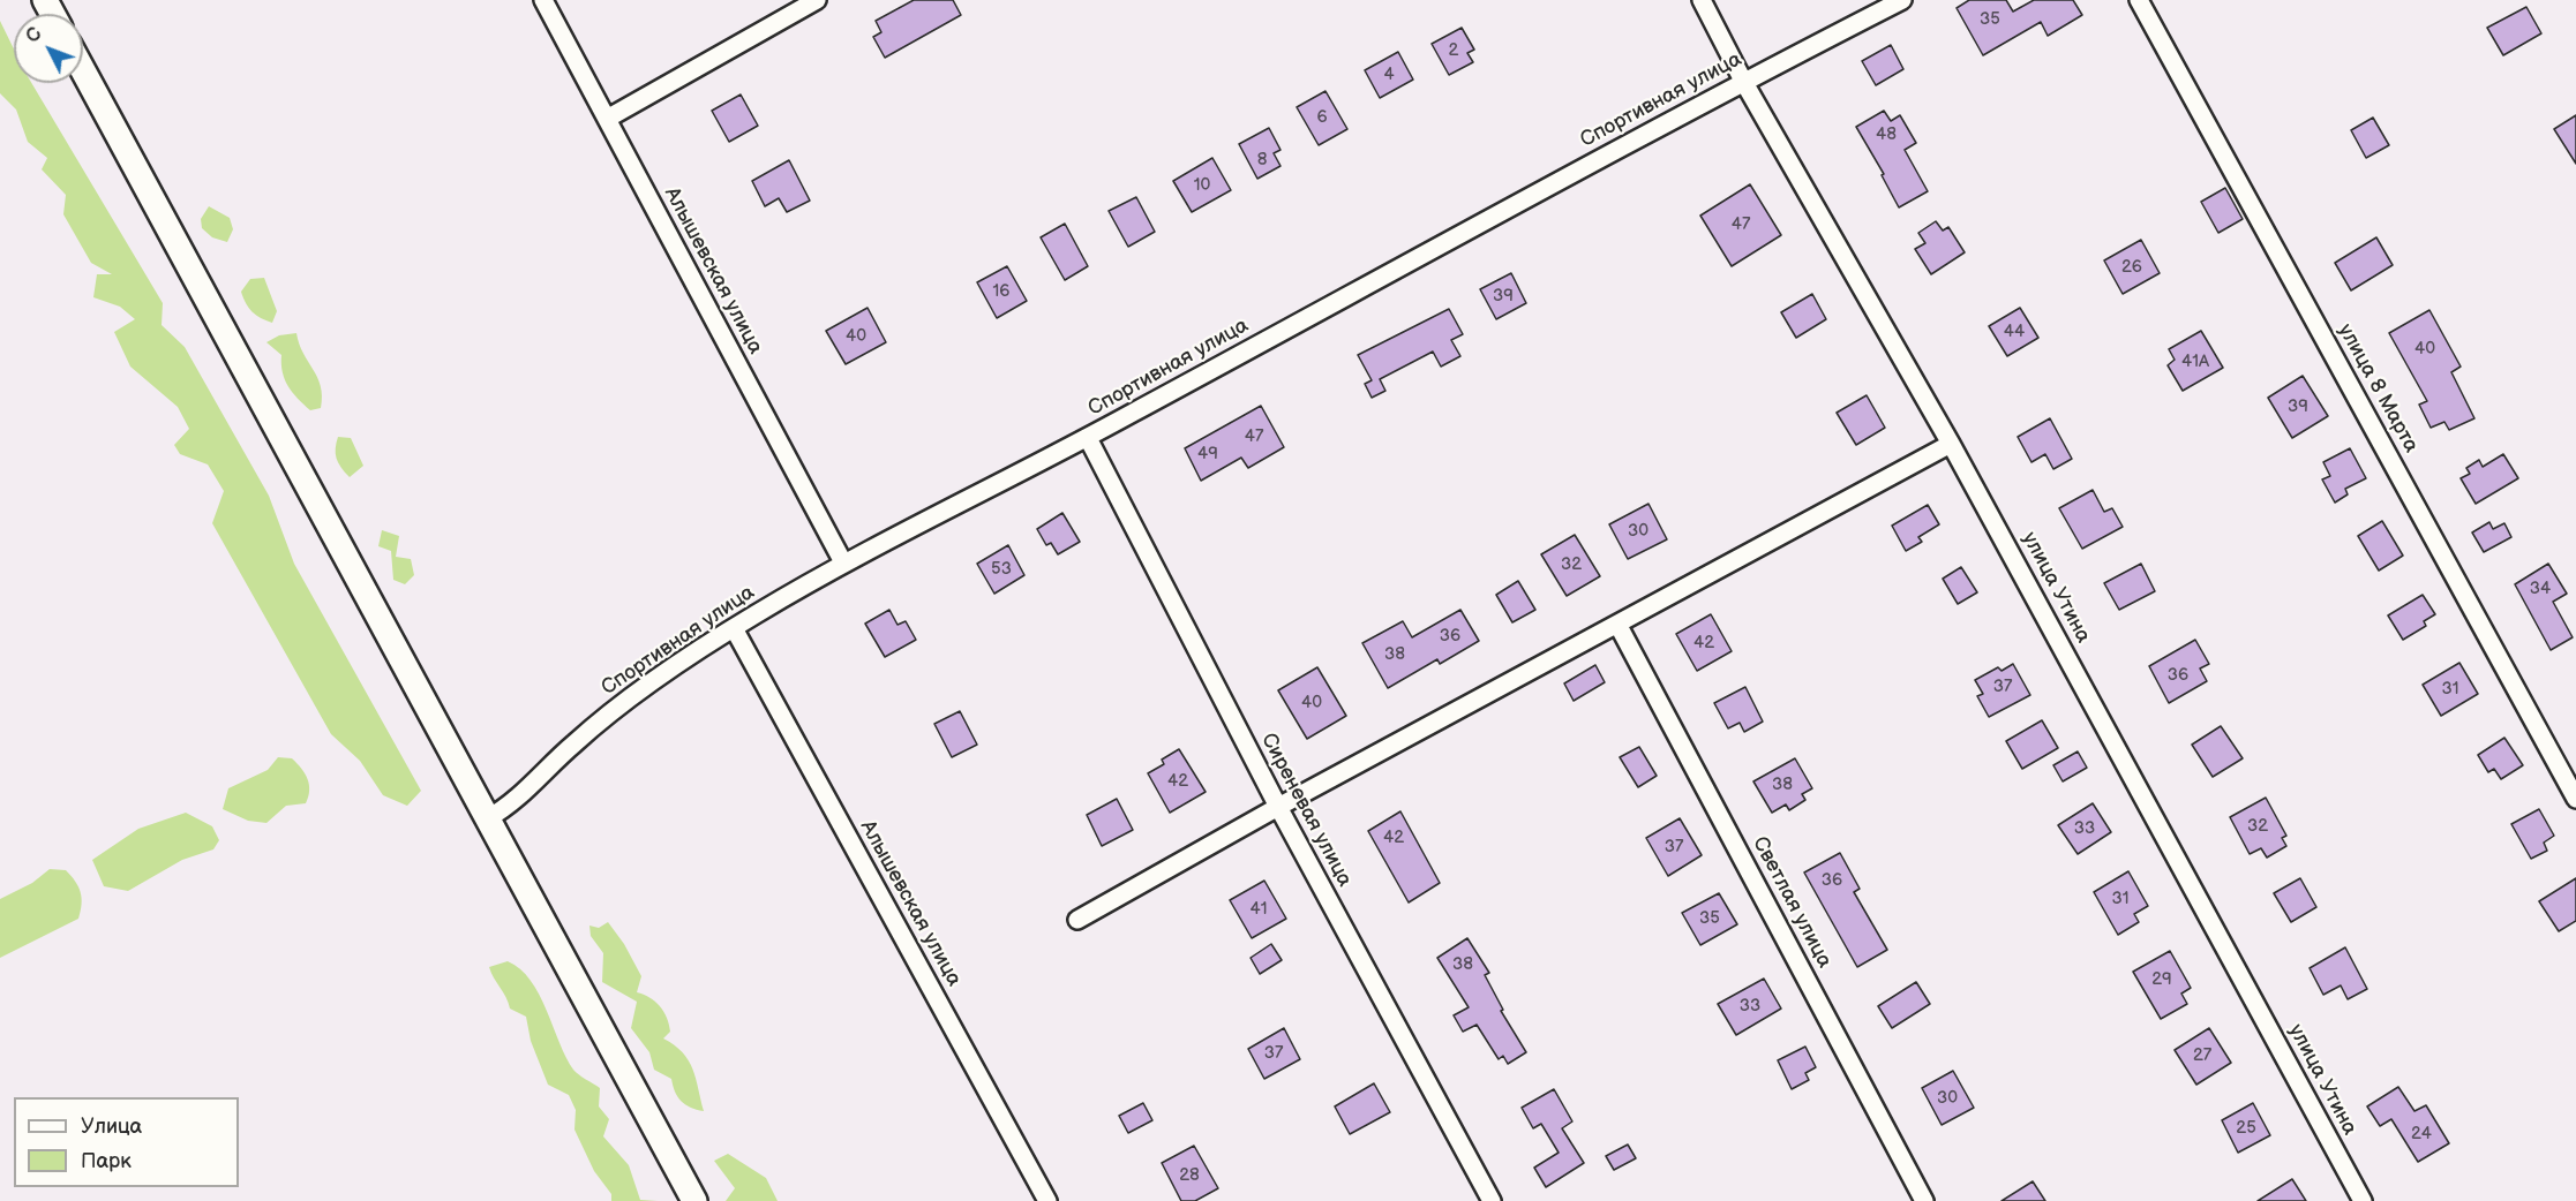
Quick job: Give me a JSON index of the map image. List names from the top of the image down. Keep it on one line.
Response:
{"streets":{"street":["Спортивная улица","Алышевская улица","улица 8 Марта","улица Утина","Сиреневая улица","Светлая улица"]},"crossings":[["Спортивная улица","Алышевская улица"],["Спортивная улица","улица Утина"],["Спортивная улица","Сиреневая улица"]],"house_numbers":["35","2","4","6","48","8","10","47","26","16","39","44","40","40","41А","39","47","49","30","32","53","34","36","42","38","36","37","31","40","42","38","32","33","42","37","36","31","41","35","38","29","33","37","27","30","25","24","28"],"legend":["Улица","Парк"],"north":"top left"}
